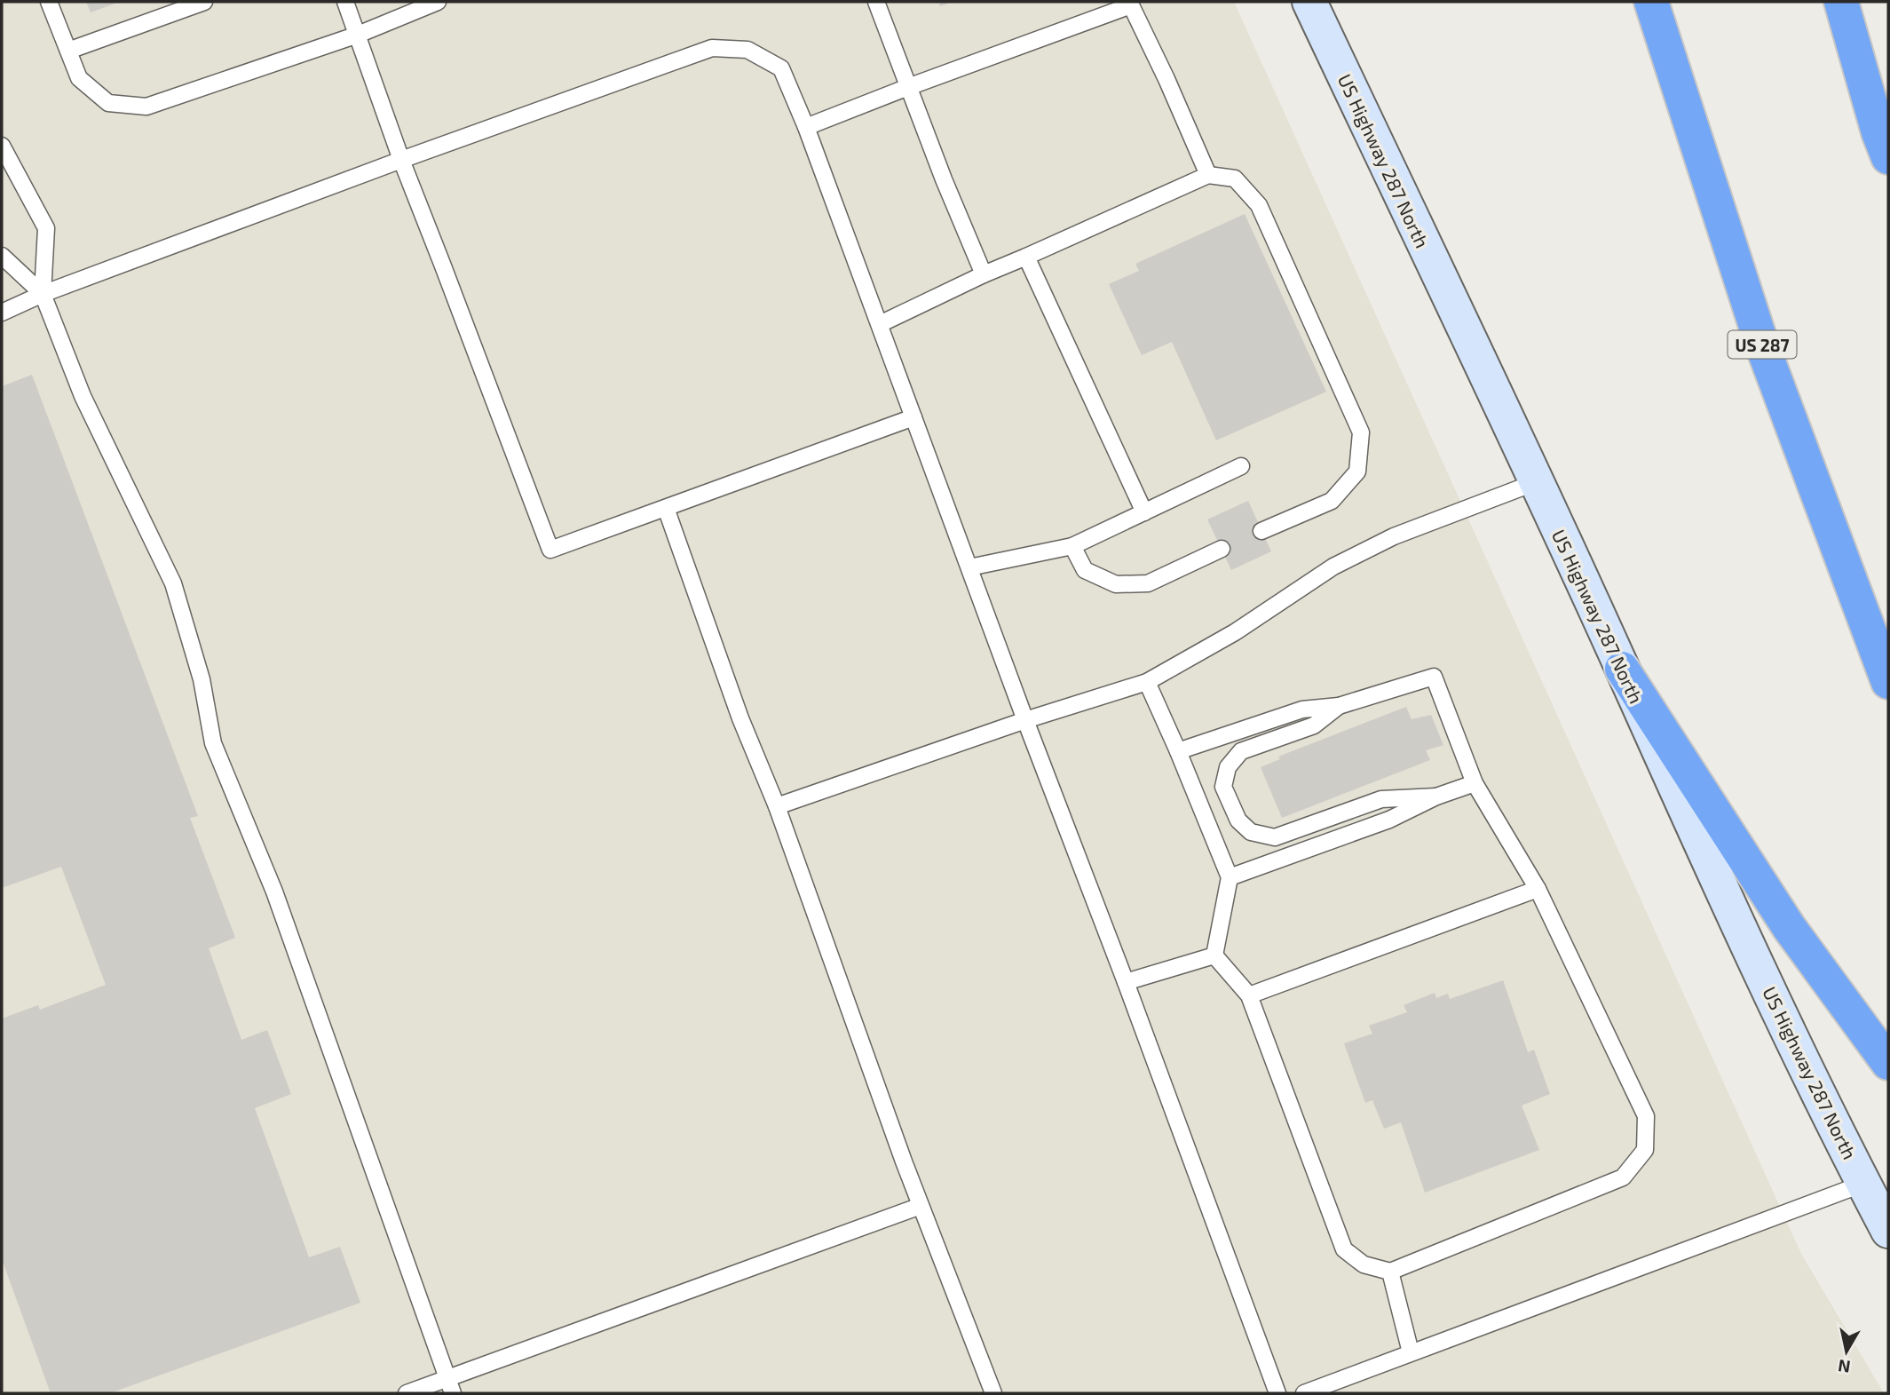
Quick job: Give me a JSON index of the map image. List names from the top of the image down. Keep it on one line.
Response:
{"streets":{"highway":["US 287"],"main road":["US Highway 287 North"]},"north":"bottom"}
